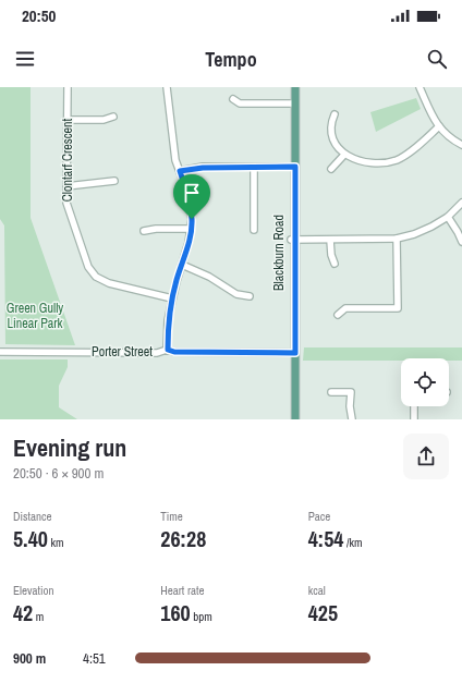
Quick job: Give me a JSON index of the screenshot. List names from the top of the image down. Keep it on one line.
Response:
{"streets":{"main road":["Blackburn Road"],"street":["Clontarf Crescent","Porter Street"]},"crossings":[["Blackburn Road","Porter Street"]],"parks":["Green Gully Linear Park"],"page":{"status":"20:50","header":"Tempo","heading":["Evening run","20:50 · 6 × 900 m"],"stats":[["Distance","5.40 km"],["Time","26:28"],["Pace","4:54 /km"],["Elevation","42 m"],["Heart rate","160 bpm"],["kcal","425"]],"list":[{"name":"900 m","note":"4:51"}]}}
